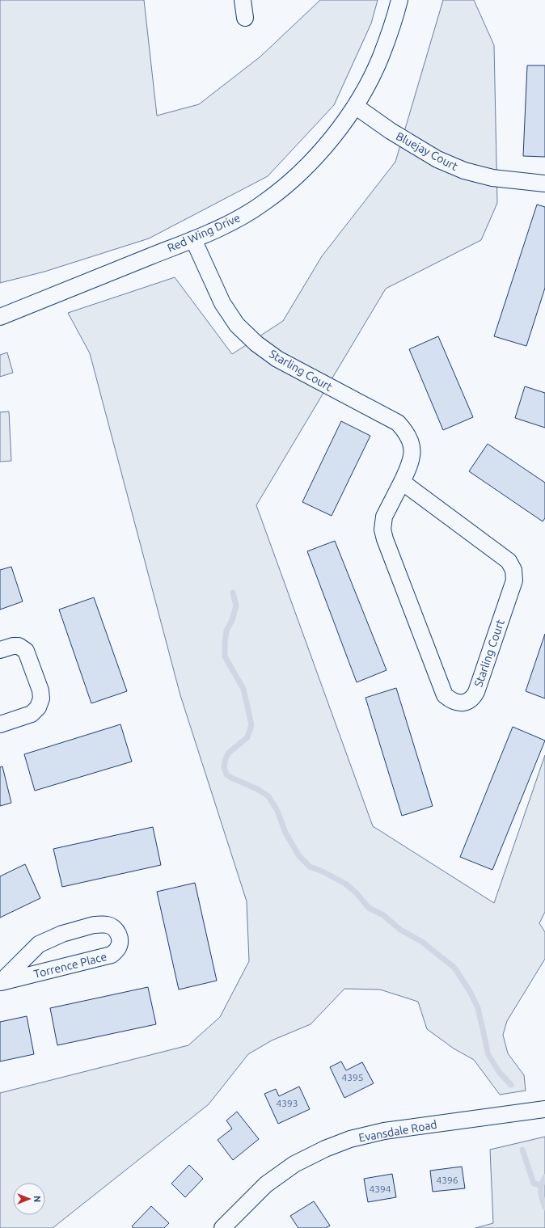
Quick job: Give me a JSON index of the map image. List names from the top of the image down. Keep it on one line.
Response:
{"streets":{"street":["Bluejay Court","Red Wing Drive","Starling Court","Torrence Place","Evansdale Road"]},"crossings":[["Bluejay Court","Red Wing Drive"],["Red Wing Drive","Starling Court"]],"house_numbers":["4395","4393","4396","4394"],"north":"right"}
